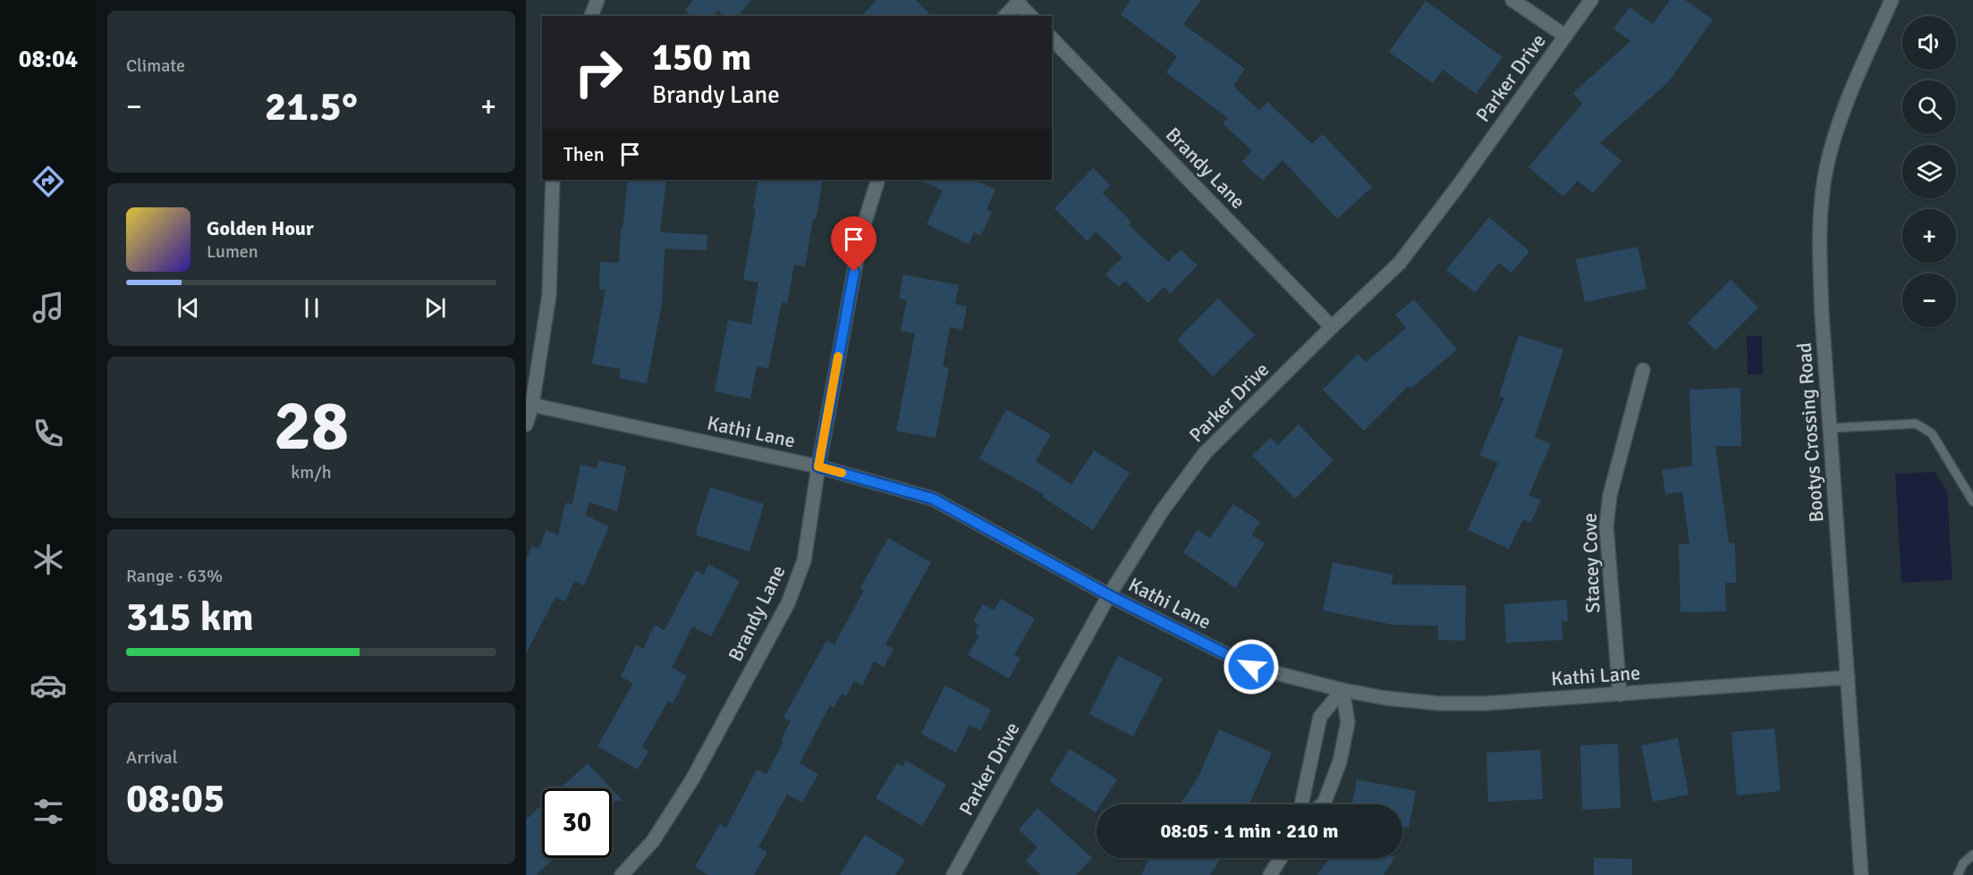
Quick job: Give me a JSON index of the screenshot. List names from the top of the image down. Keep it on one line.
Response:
{"streets":{"street":["Parker Drive","Brandy Lane","Kathi Lane","Bootys Crossing Road","Stacey Cove"]},"crossings":[["Parker Drive","Brandy Lane"],["Parker Drive","Kathi Lane"],["Brandy Lane","Kathi Lane"],["Kathi Lane","Bootys Crossing Road"],["Kathi Lane","Stacey Cove"]],"page":{"tabs":"08:04","tile":["Climate",["28","km/h"],["Range · 63%","315 km"],["Arrival","08:05"]],"map_buttons":["+","−"],"turn":["150 m","Brandy Lane"],"heat":["−","21.5°","+"],"then":"Then","song":["Golden Hour","Lumen"],"limit":"30","trip":"08:05 · 1 min · 210 m"}}
